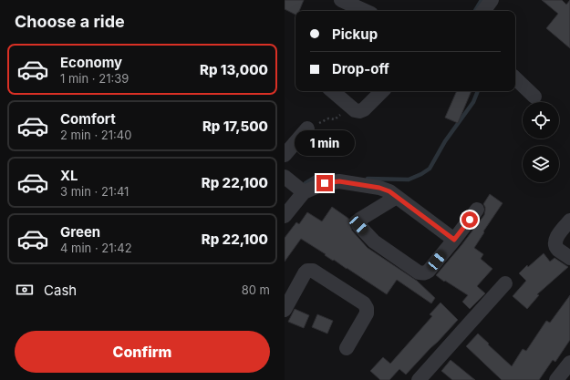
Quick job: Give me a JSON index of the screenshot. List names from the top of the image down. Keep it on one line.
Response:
{"page":{"heading":"Choose a ride","banner":["Pickup","Drop-off"],"list":[{"name":"Economy","note":"1 min · 21:39","value":"Rp 13,000"},{"name":"Comfort","note":"2 min · 21:40","value":"Rp 17,500"},{"name":"XL","note":"3 min · 21:41","value":"Rp 22,100"},{"name":"Green","note":"4 min · 21:42","value":"Rp 22,100"}],"bubble":"1 min","pay":["Cash","80 m"],"buttons":"Confirm"}}
